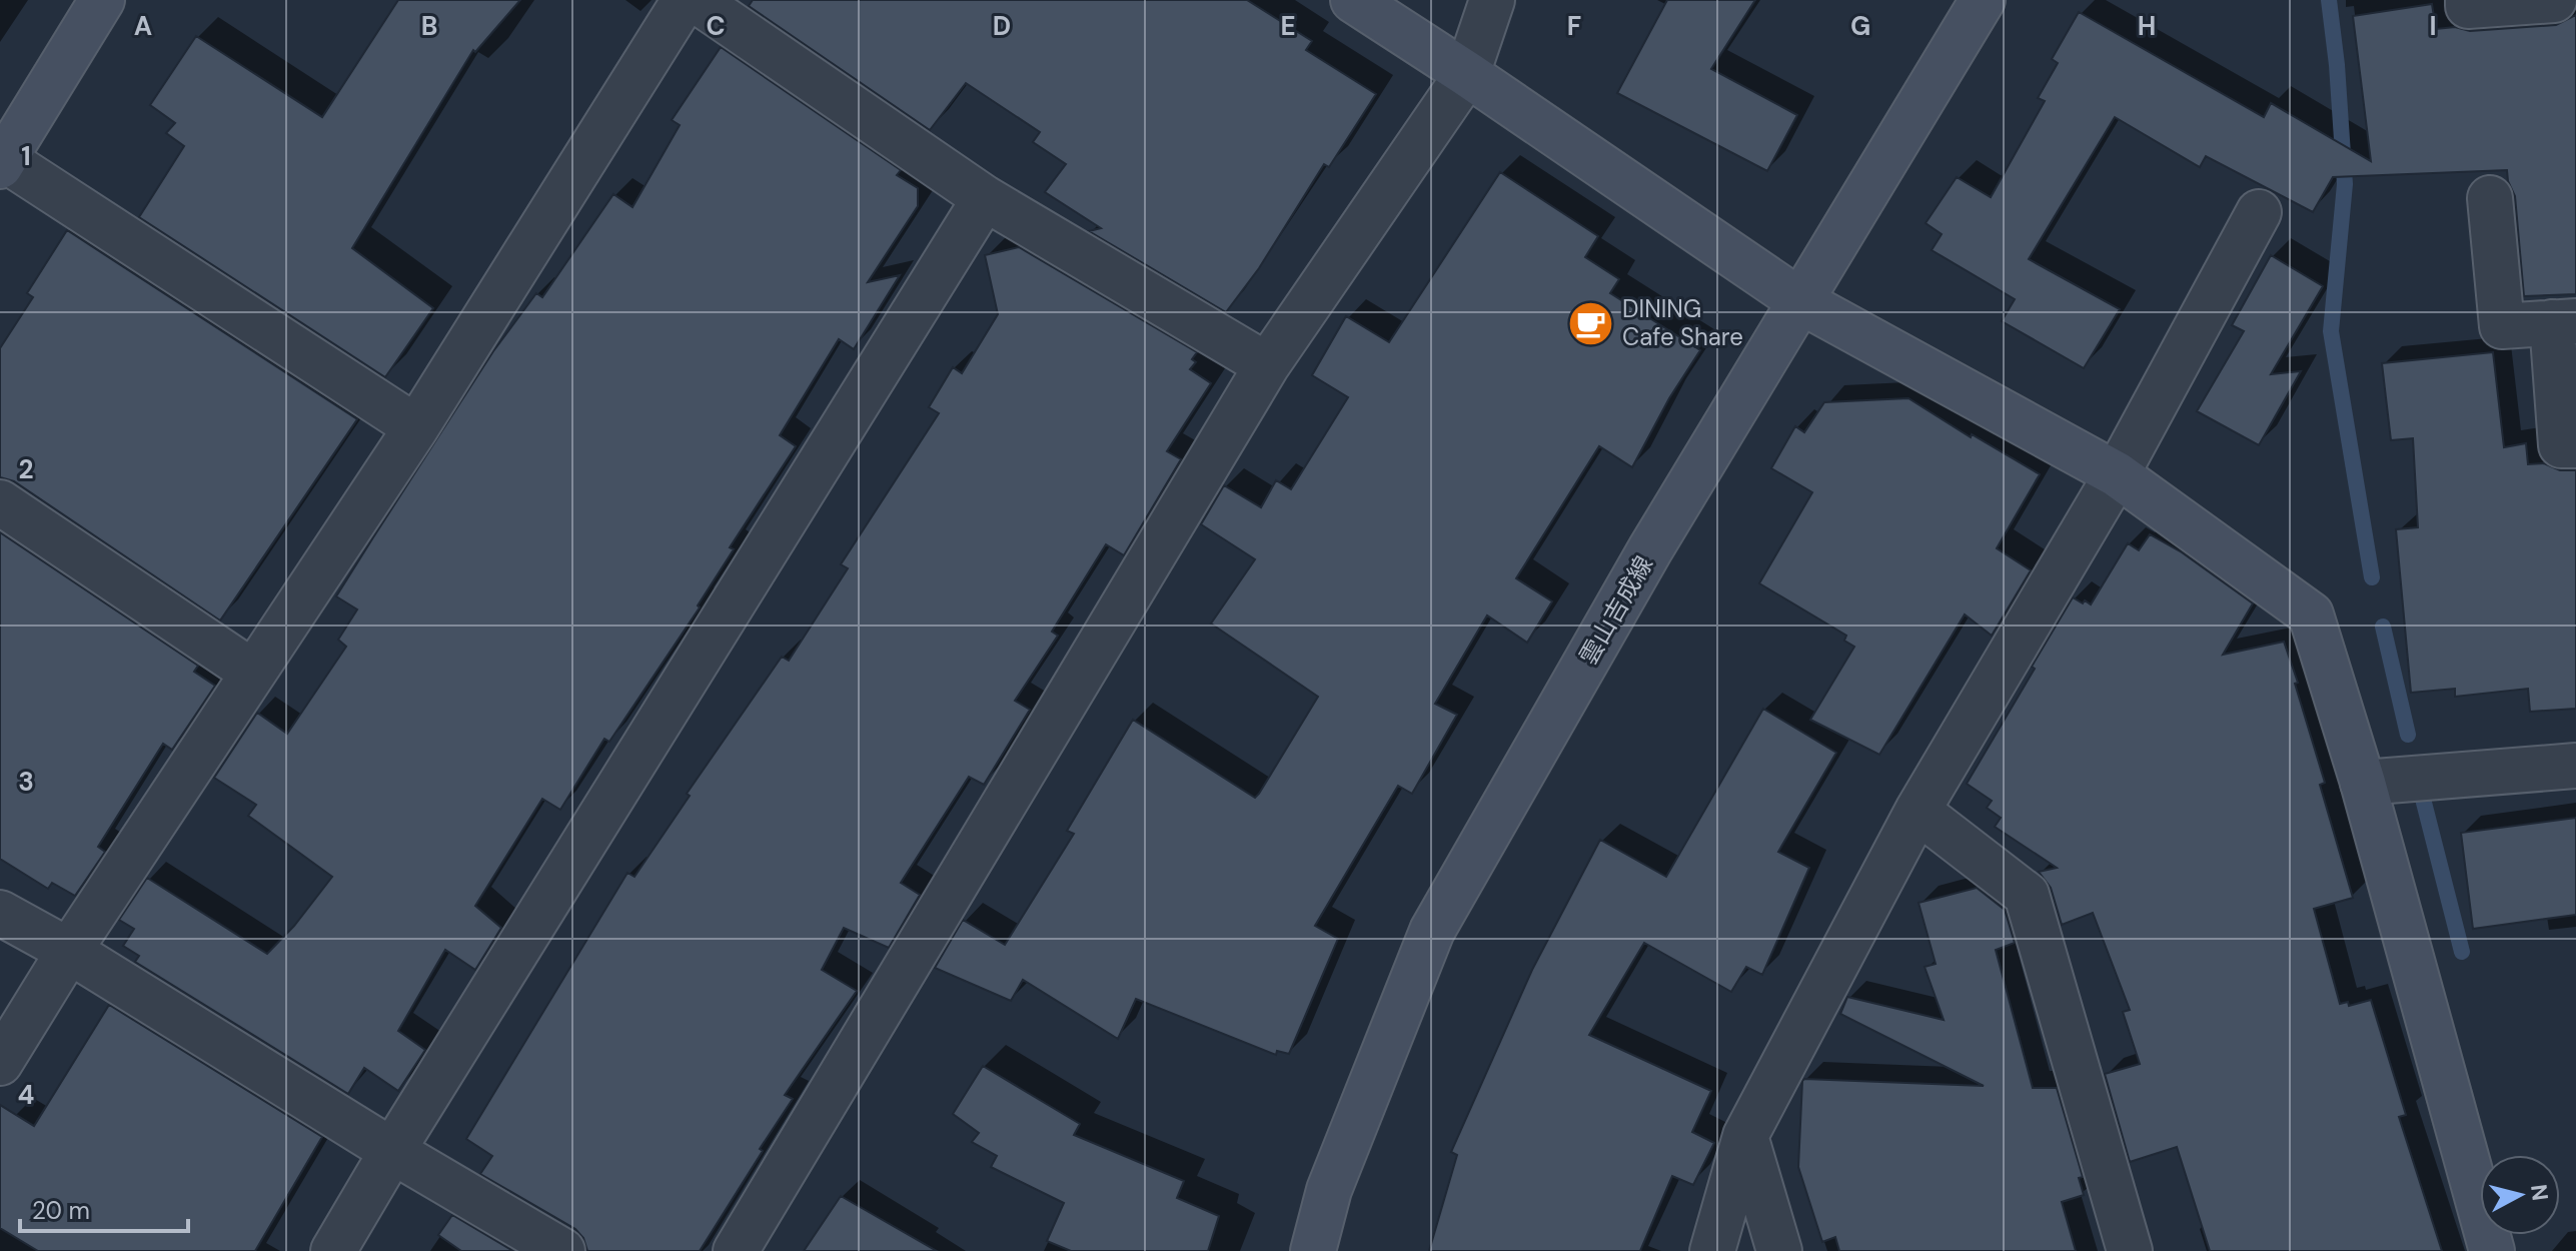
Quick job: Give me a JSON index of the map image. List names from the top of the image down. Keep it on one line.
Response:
{"streets":{"street":["雲山吉成線"]},"places":{"cafe":["DINING Cafe Share"]},"scale_bar":"20 m","north":"right","grid":{"columns":["A","B","C","D","E","F","G","H","I"],"rows":["1","2","3","4"]}}
